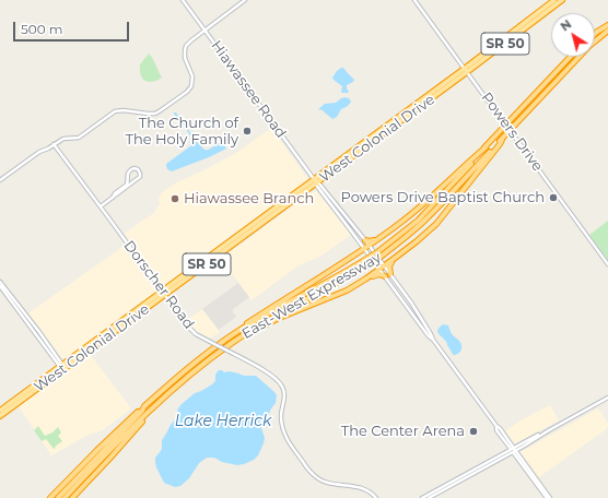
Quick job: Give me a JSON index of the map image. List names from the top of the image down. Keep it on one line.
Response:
{"streets":{"highway":["SR 50","West Colonial Drive","East-West Expressway"],"street":["Hiawassee Road","Powers Drive","Dorscher Road"]},"crossings":[["Hiawassee Road","West Colonial Drive"],["Powers Drive","West Colonial Drive"],["West Colonial Drive","Dorscher Road"]],"water":["Lake Herrick"],"places":["The Church of The Holy Family","Powers Drive Baptist Church","Hiawassee Branch","The Center Arena"],"scale_bar":"500 m","north":"top left"}
